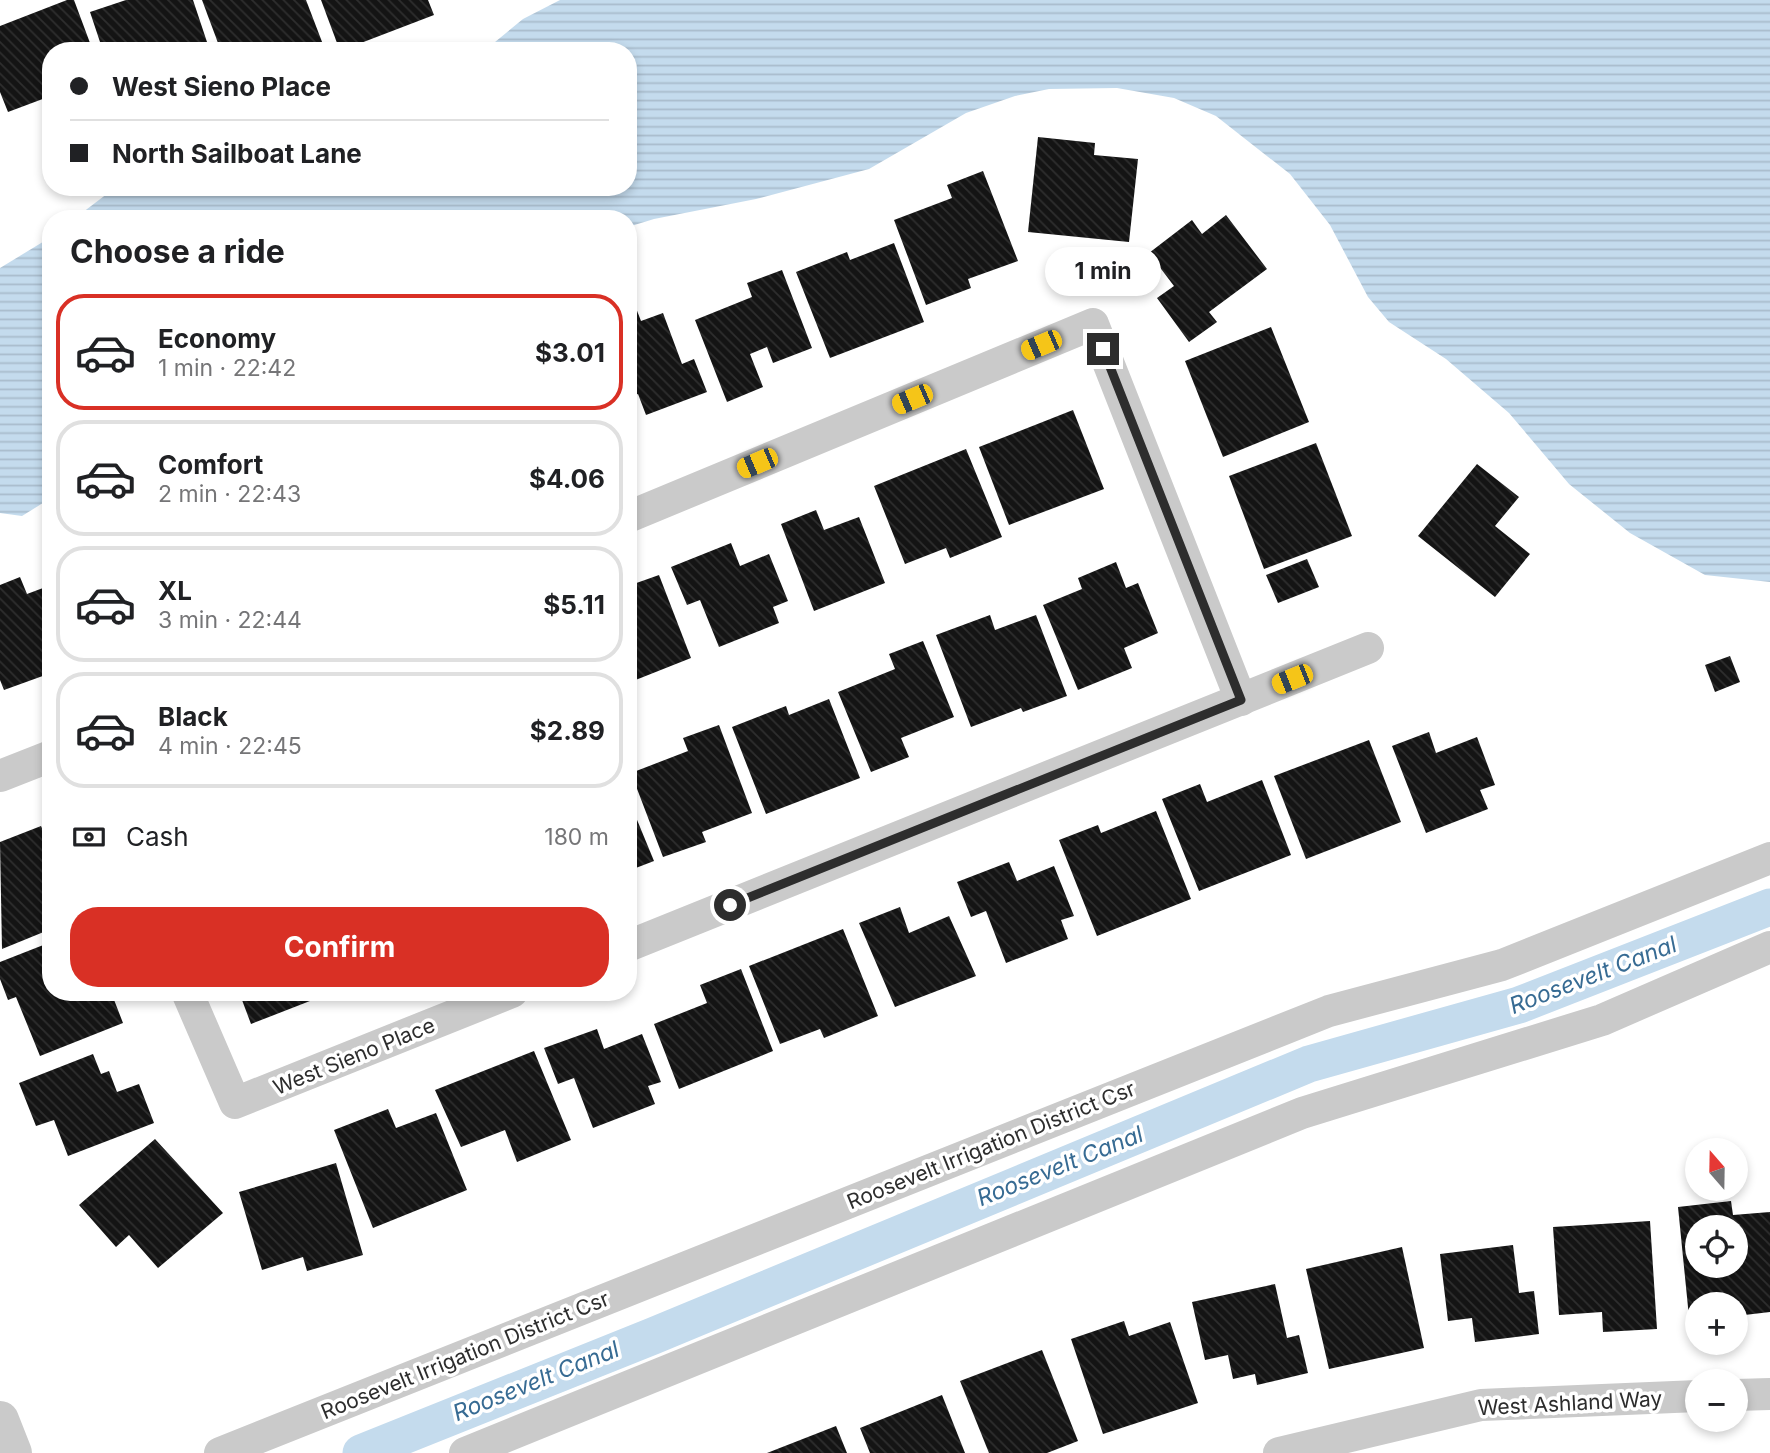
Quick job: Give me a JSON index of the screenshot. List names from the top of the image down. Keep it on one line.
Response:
{"streets":{"street":["West Sieno Place","Roosevelt Irrigation District Csr","West Ashland Way"]},"water":["Roosevelt Canal"],"north":"top","page":{"banner":["West Sieno Place","North Sailboat Lane"],"heading":"Choose a ride","bubble":"1 min","list":[{"name":"Economy","note":"1 min · 22:42","value":"$3.01"},{"name":"Comfort","note":"2 min · 22:43","value":"$4.06"},{"name":"XL","note":"3 min · 22:44","value":"$5.11"},{"name":"Black","note":"4 min · 22:45","value":"$2.89"}],"pay":["Cash","180 m"],"buttons":"Confirm","map_buttons":["+","−"]}}
